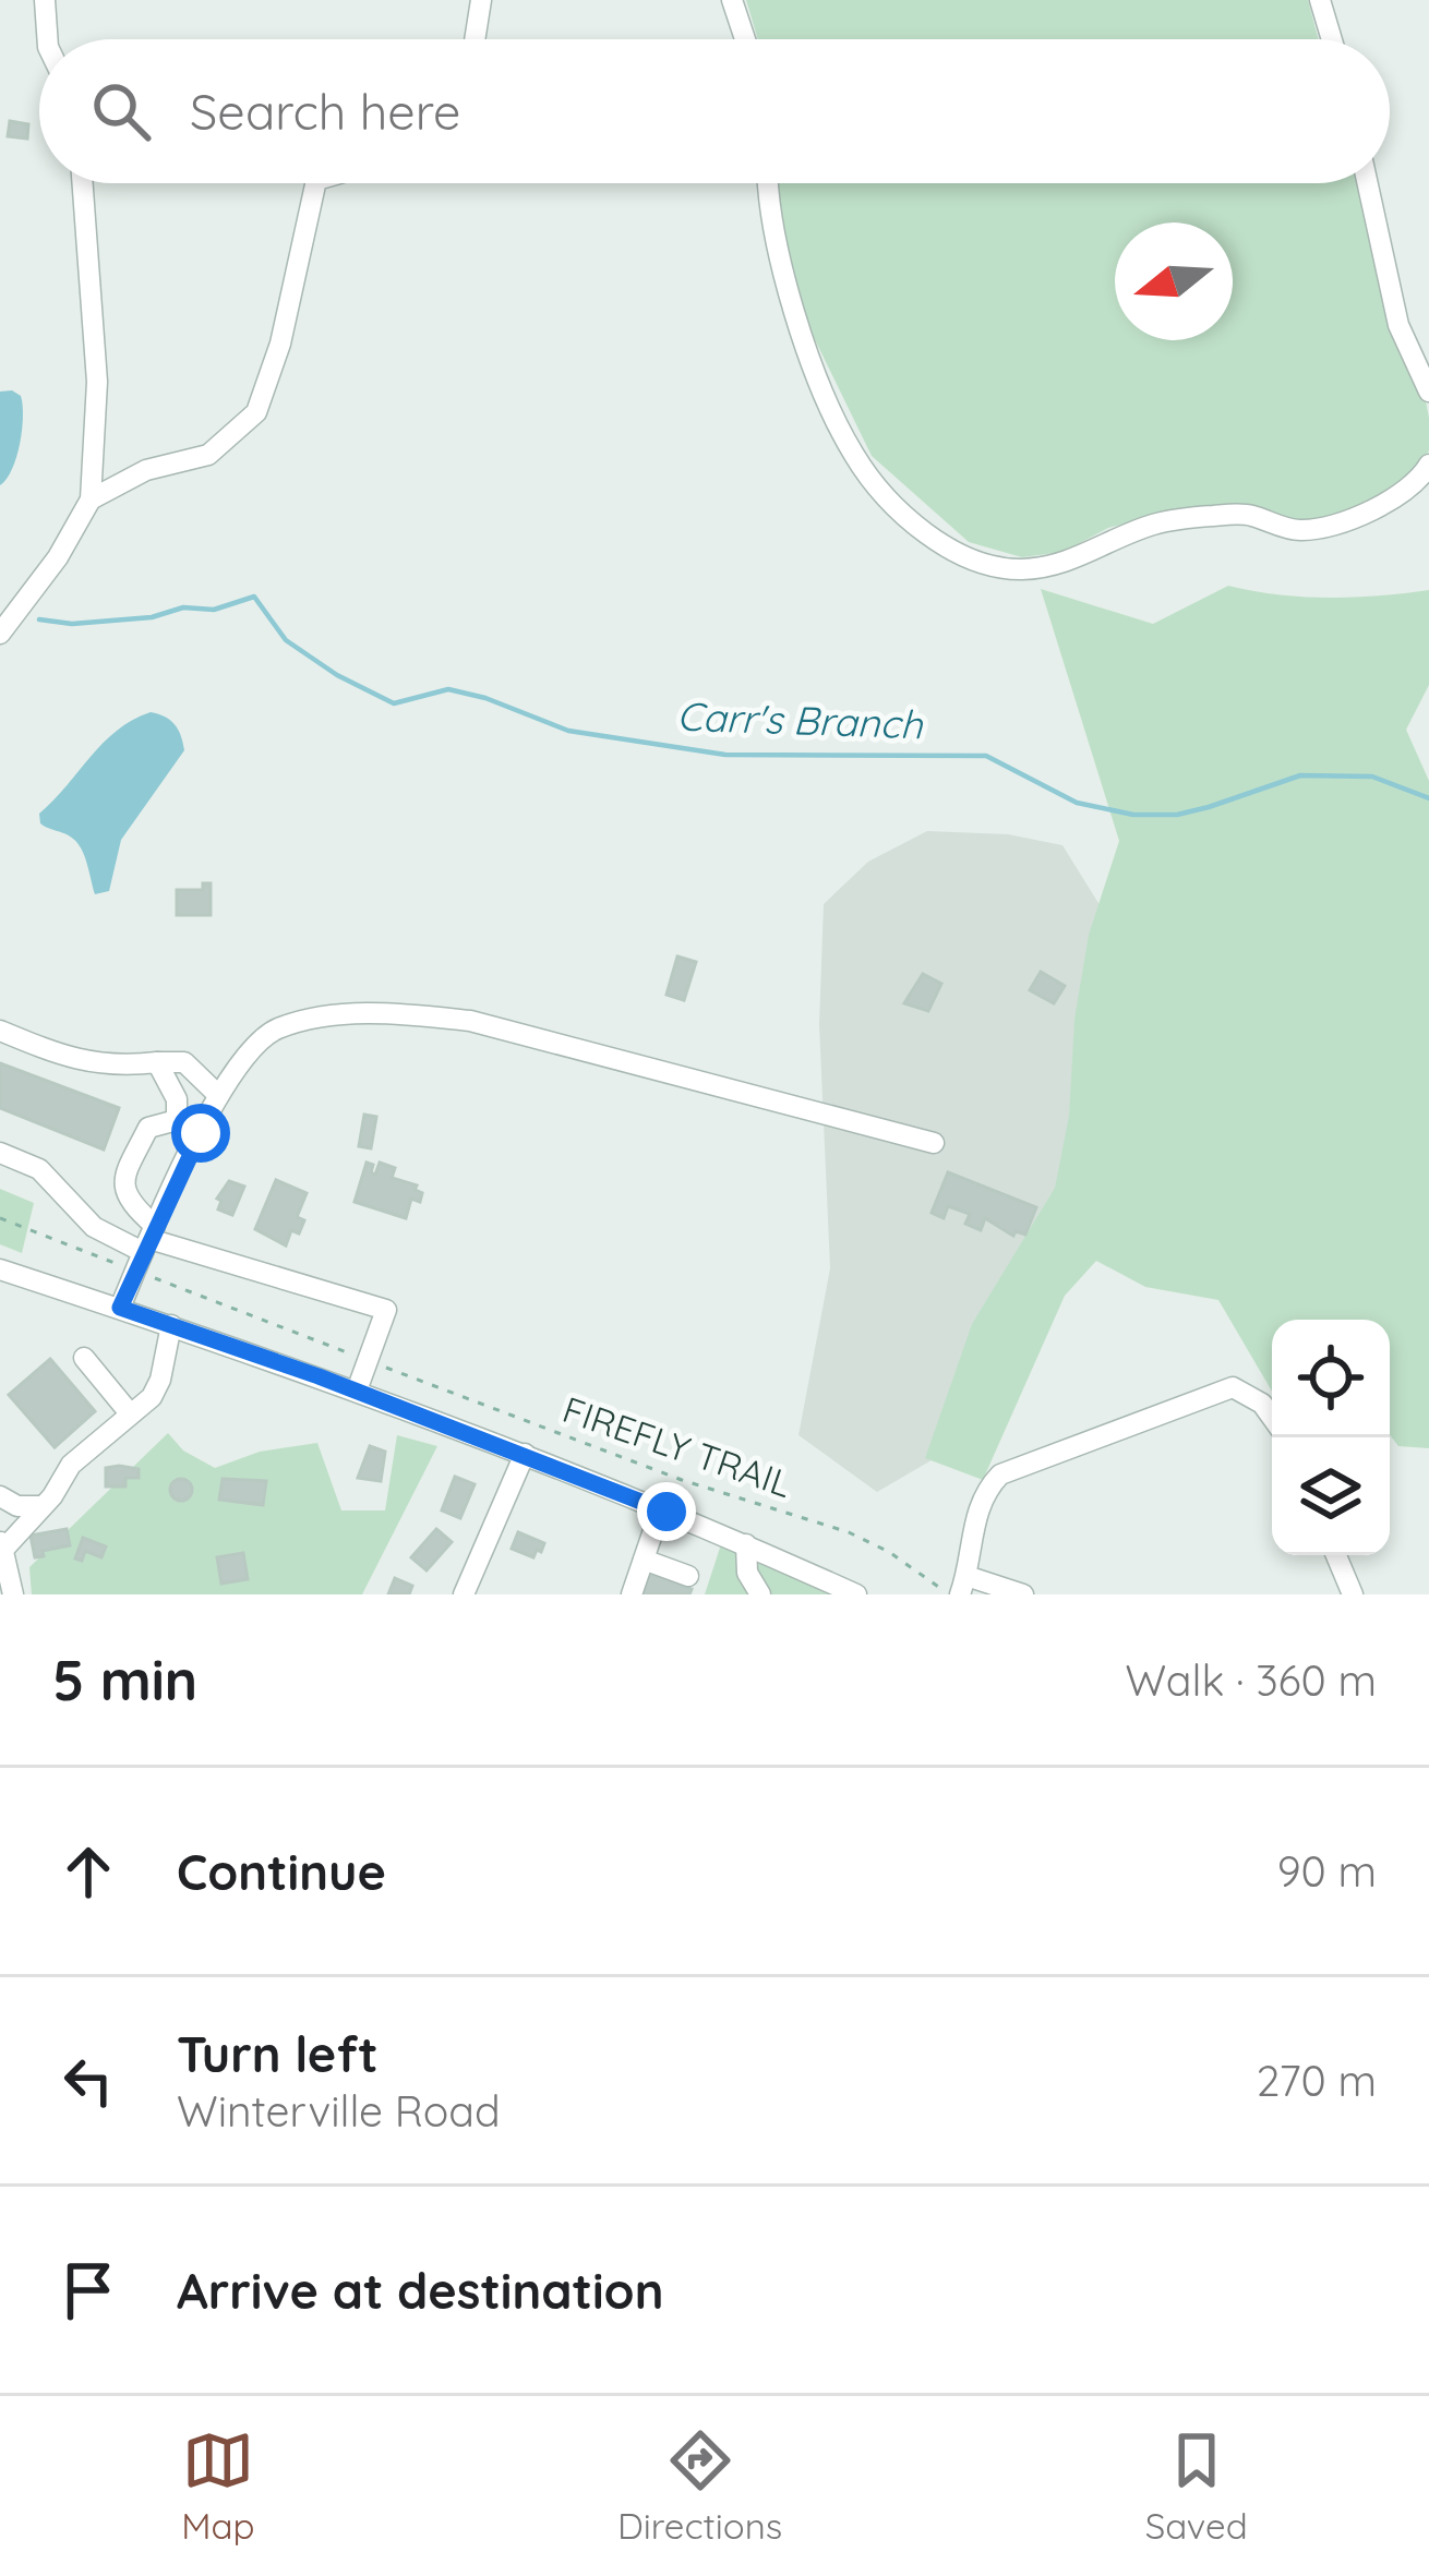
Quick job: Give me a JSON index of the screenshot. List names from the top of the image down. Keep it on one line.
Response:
{"streets":{"path":["FIREFLY TRAIL"]},"water":["Carr's Branch"],"north":"left","page":{"search":"Search here","heading":["5 min","Walk · 360 m"],"list":[["Continue","90 m"],["Turn left","Winterville Road","270 m"],"Arrive at destination"],"nav":["Map","Directions","Saved"]}}
